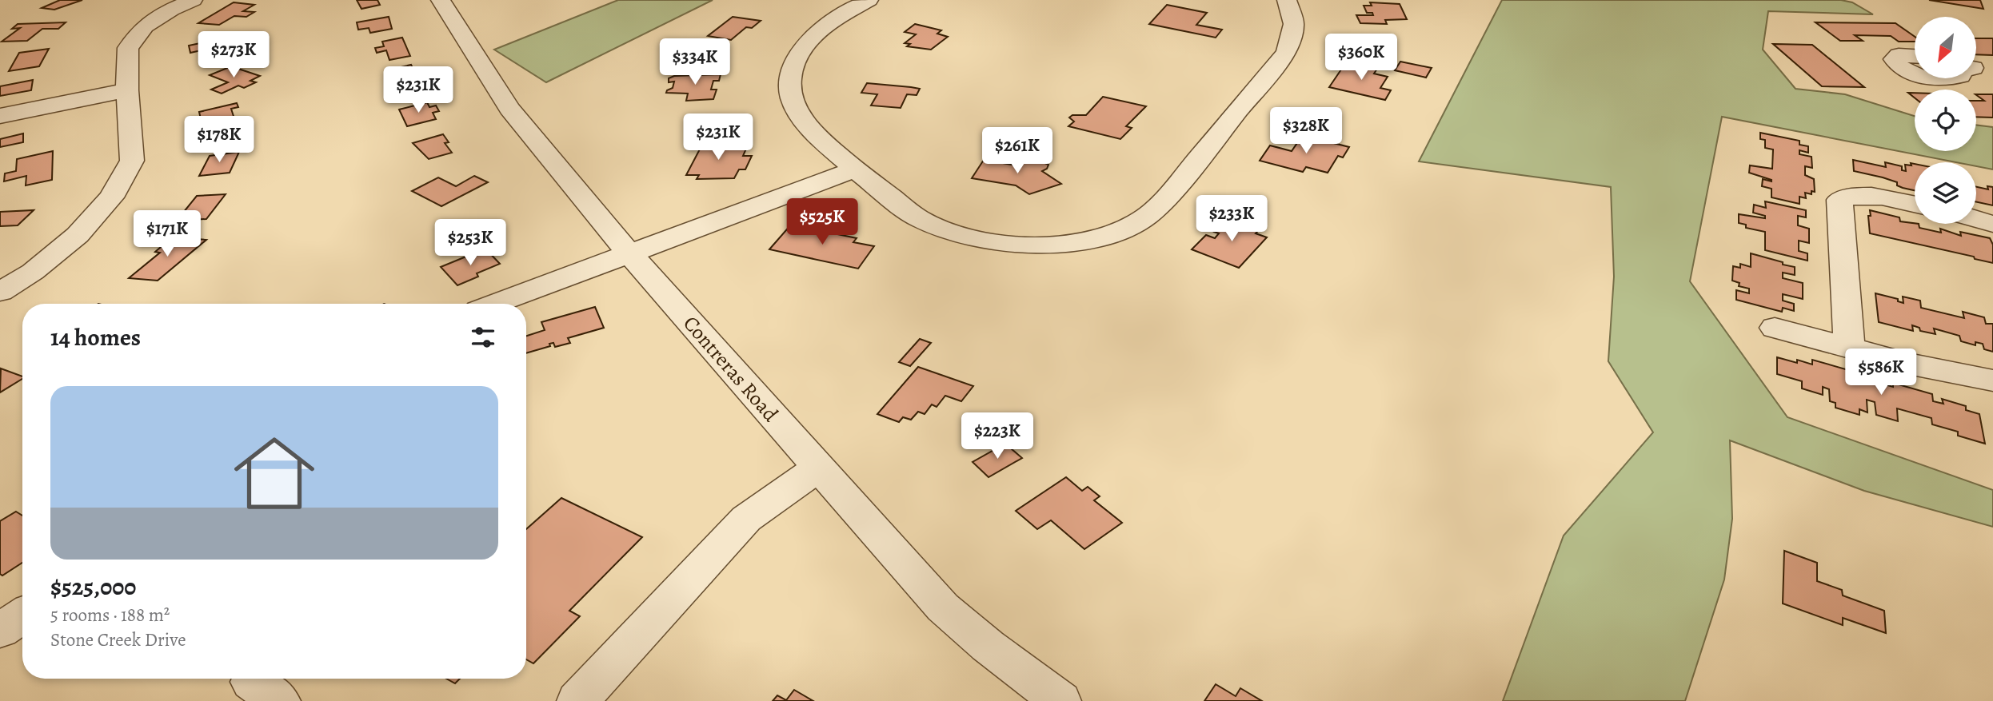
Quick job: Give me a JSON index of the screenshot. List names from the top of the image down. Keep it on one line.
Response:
{"streets":{"street":["Contreras Road"]},"north":"bottom left","page":{"price":["$273K","$360K","$334K","$231K","$328K","$231K","$178K","$261K","$233K","$525K","$171K","$253K","$586K","$223K"],"heading":"14 homes","list":[{"name":"$525,000","note":"5 rooms · 188 m² · Stone Creek Drive"}]}}
